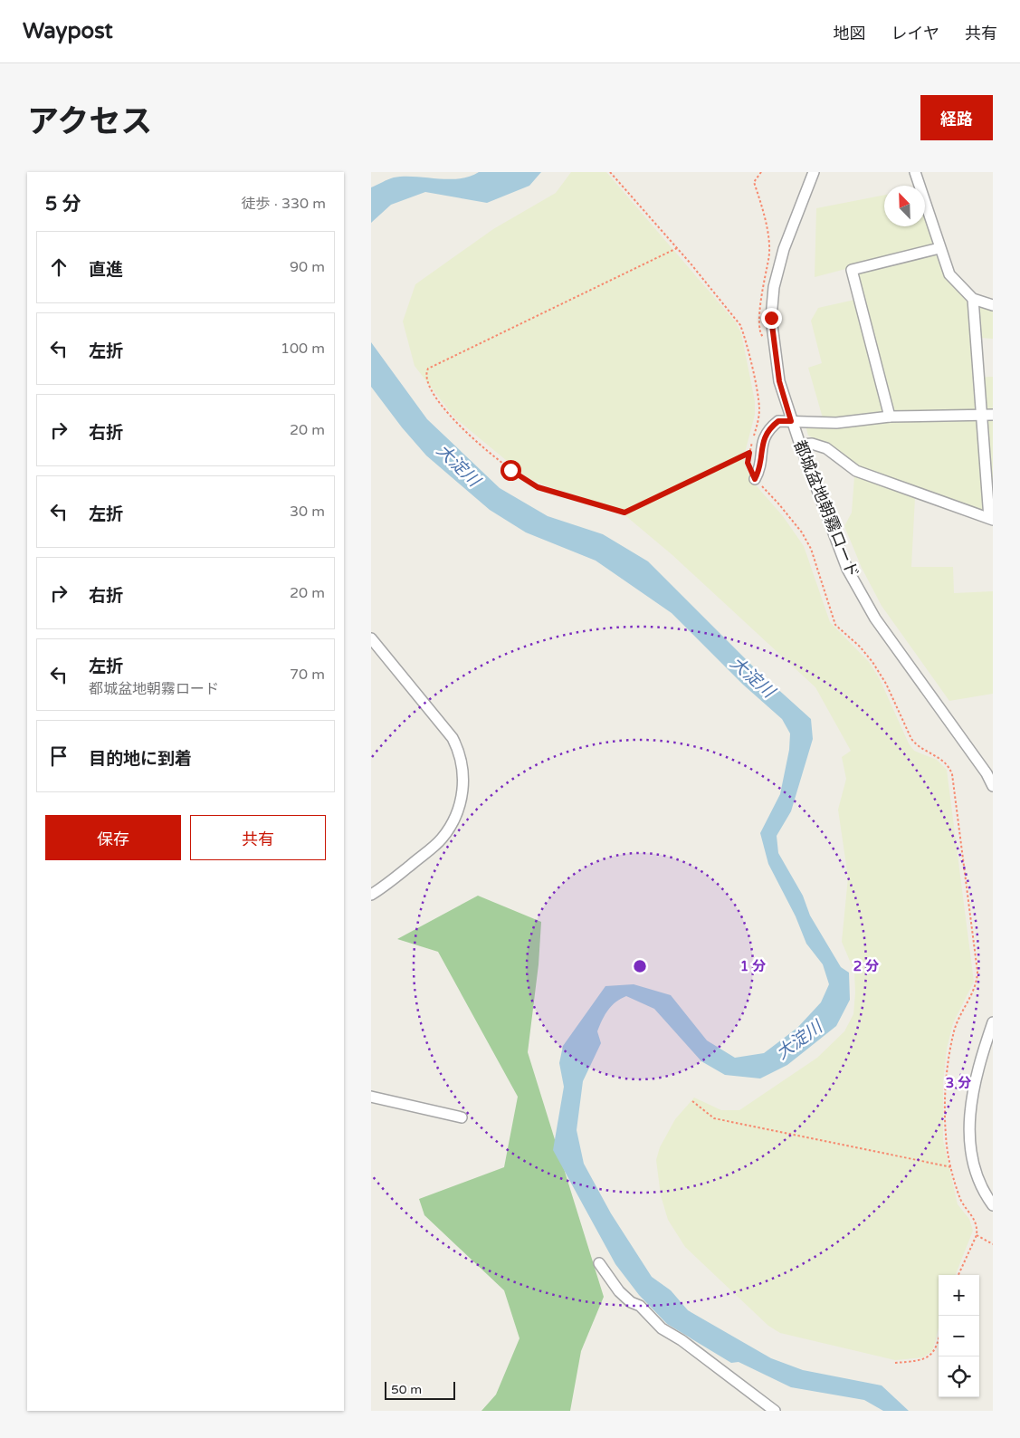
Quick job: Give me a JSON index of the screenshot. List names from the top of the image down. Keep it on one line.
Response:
{"streets":{"street":["都城盆地朝霧ロード"]},"water":["大淀川"],"scale_bar":"50 m","north":"top left","page":{"header":"Waypost","nav":["地図","レイヤ","共有"],"title":"アクセス","buttons":["経路",["保存","共有"]],"heading":["5 分","徒歩 · 330 m"],"list":[["直進","90 m"],["左折","100 m"],["右折","20 m"],["左折","30 m"],["右折","20 m"],["左折","都城盆地朝霧ロード","70 m"],"目的地に到着"],"map_buttons":["+","−"],"scale":"50 m"},"rings":["1 分","2 分","3 分"]}
